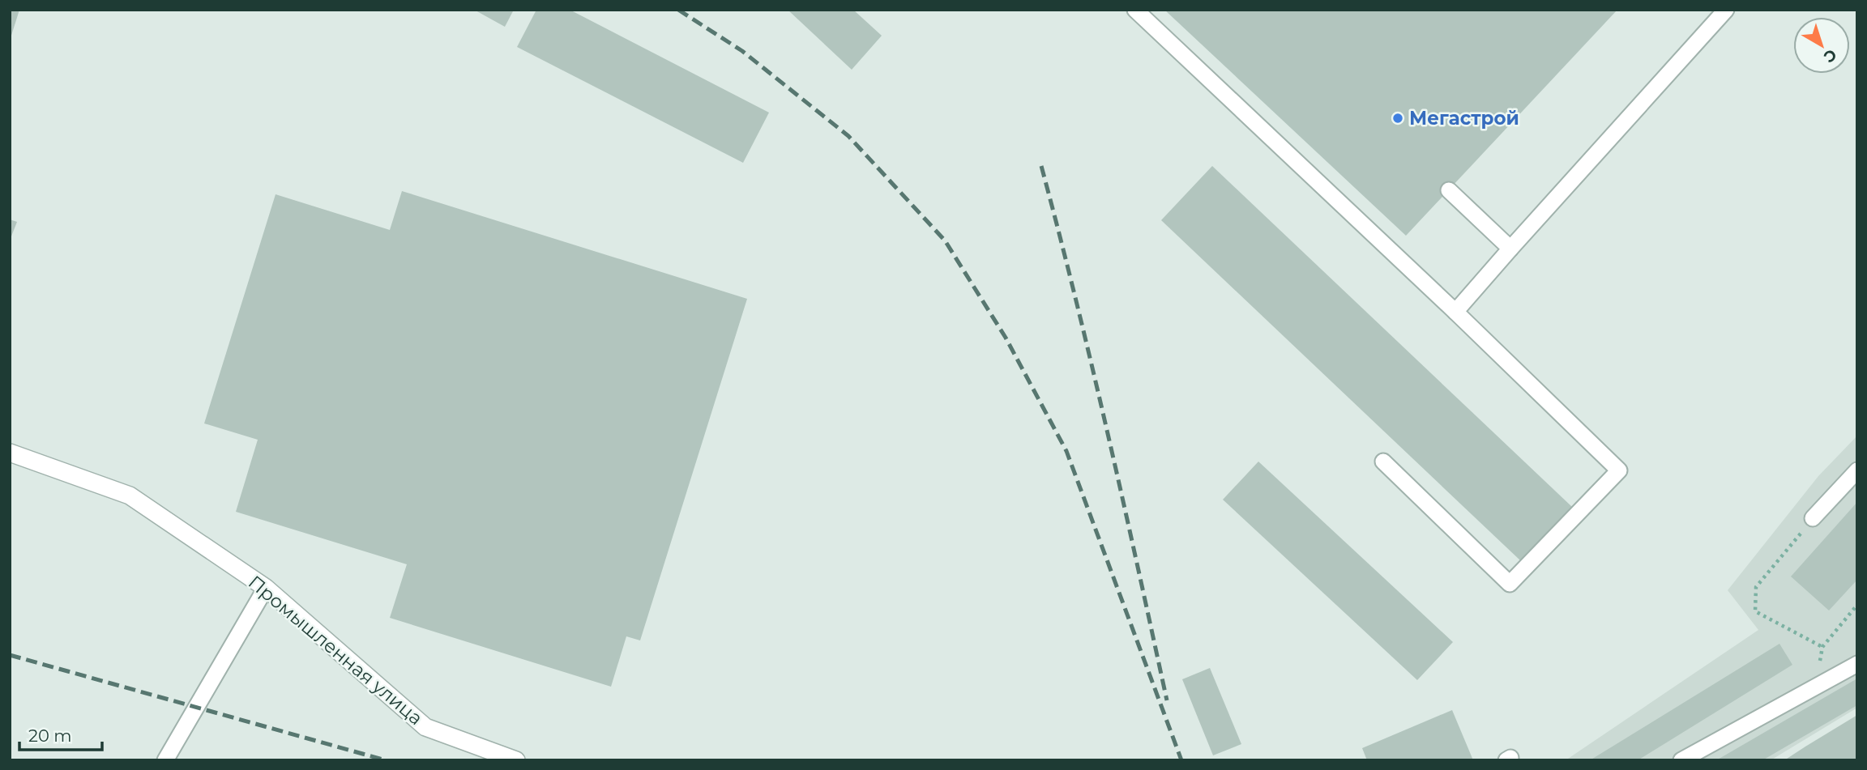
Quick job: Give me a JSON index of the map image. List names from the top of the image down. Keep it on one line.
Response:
{"streets":{"street":["Промышленная улица"]},"places":["Мегастрой"],"scale_bar":"20 m","north":"bottom right"}
